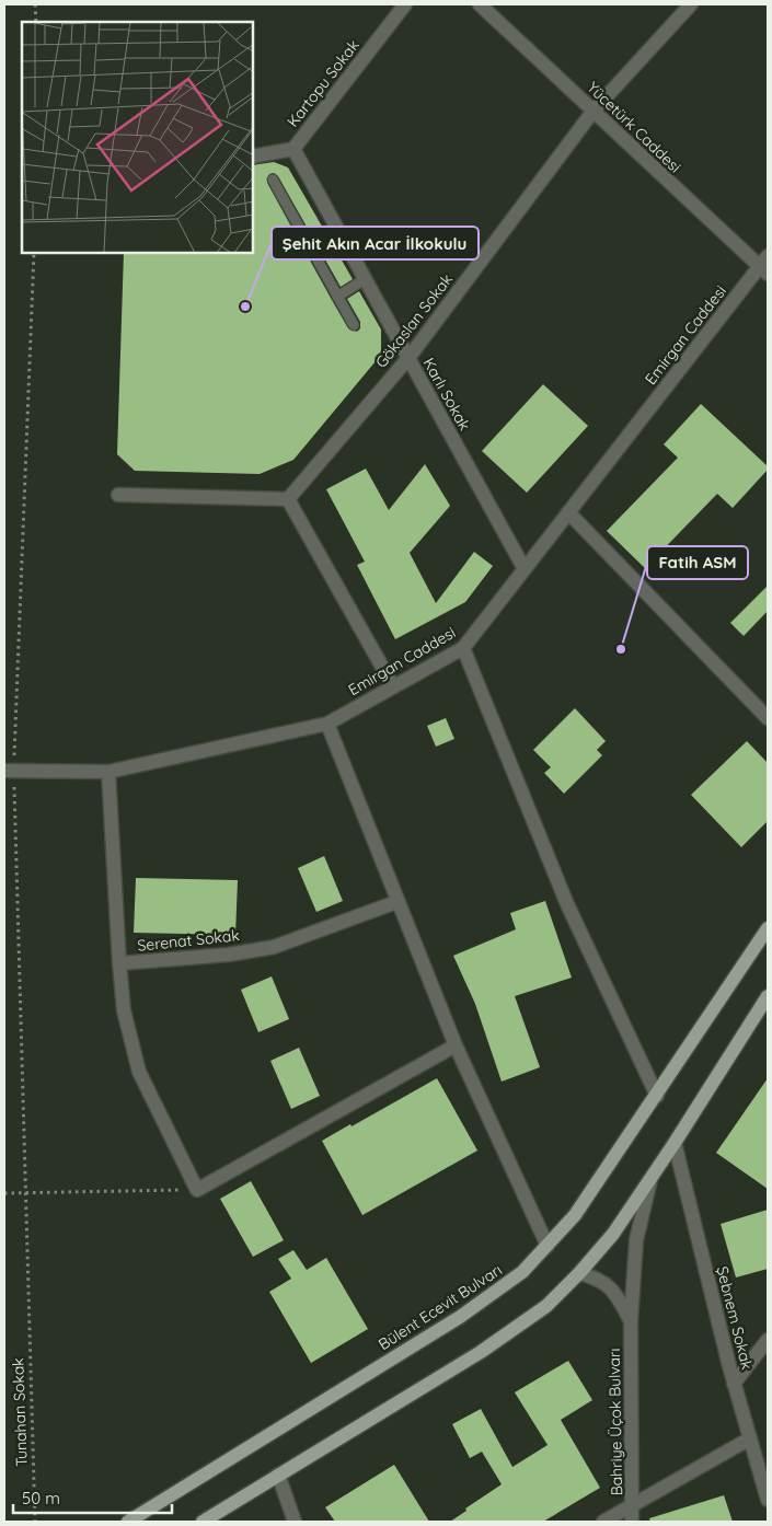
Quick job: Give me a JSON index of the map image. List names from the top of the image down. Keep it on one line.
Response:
{"streets":{"main road":["Bülent Ecevit Bulvarı"],"street":["Kartopu Sokak","Yücetürk Caddesi","Gökaslan Sokak","Emirgan Caddesi","Karlı Sokak","Serenat Sokak","Şebnem Sokak","Bahriye Üçok Bulvarı"],"path":["Tunahan Sokak"]},"crossings":[["Kartopu Sokak","Karlı Sokak"],["Yücetürk Caddesi","Gökaslan Sokak"],["Yücetürk Caddesi","Emirgan Caddesi"],["Gökaslan Sokak","Karlı Sokak"],["Emirgan Caddesi","Karlı Sokak"],["Emirgan Caddesi","Tunahan Sokak"]],"places":["Şehit Akın Acar İlkokulu","Fatih ASM"],"scale_bar":"50 m"}
